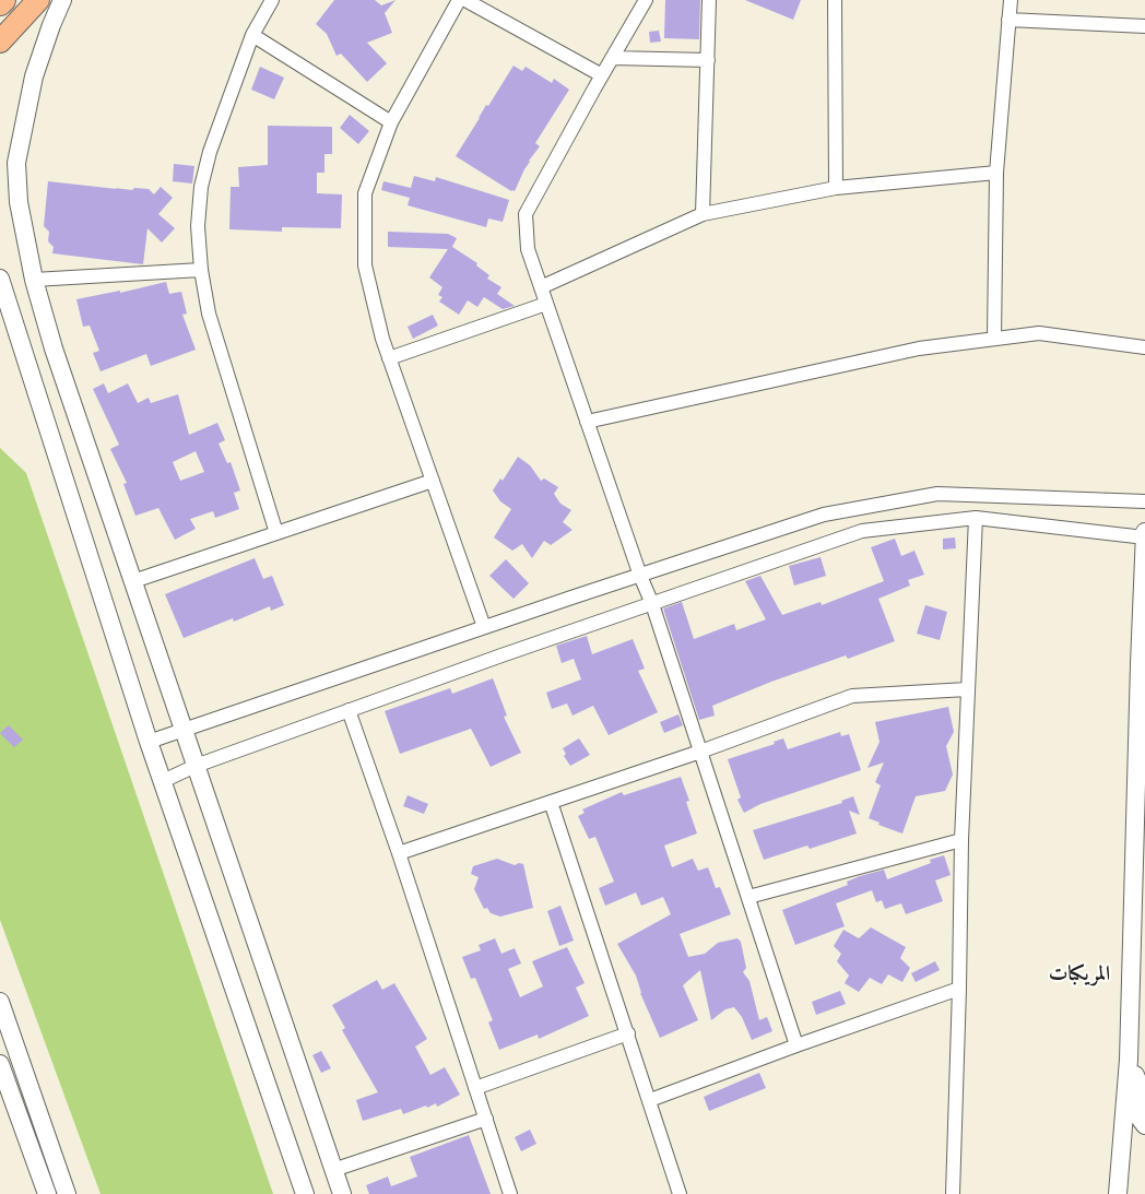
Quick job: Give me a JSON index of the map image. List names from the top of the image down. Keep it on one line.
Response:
{"districts":["المريكبات"]}
